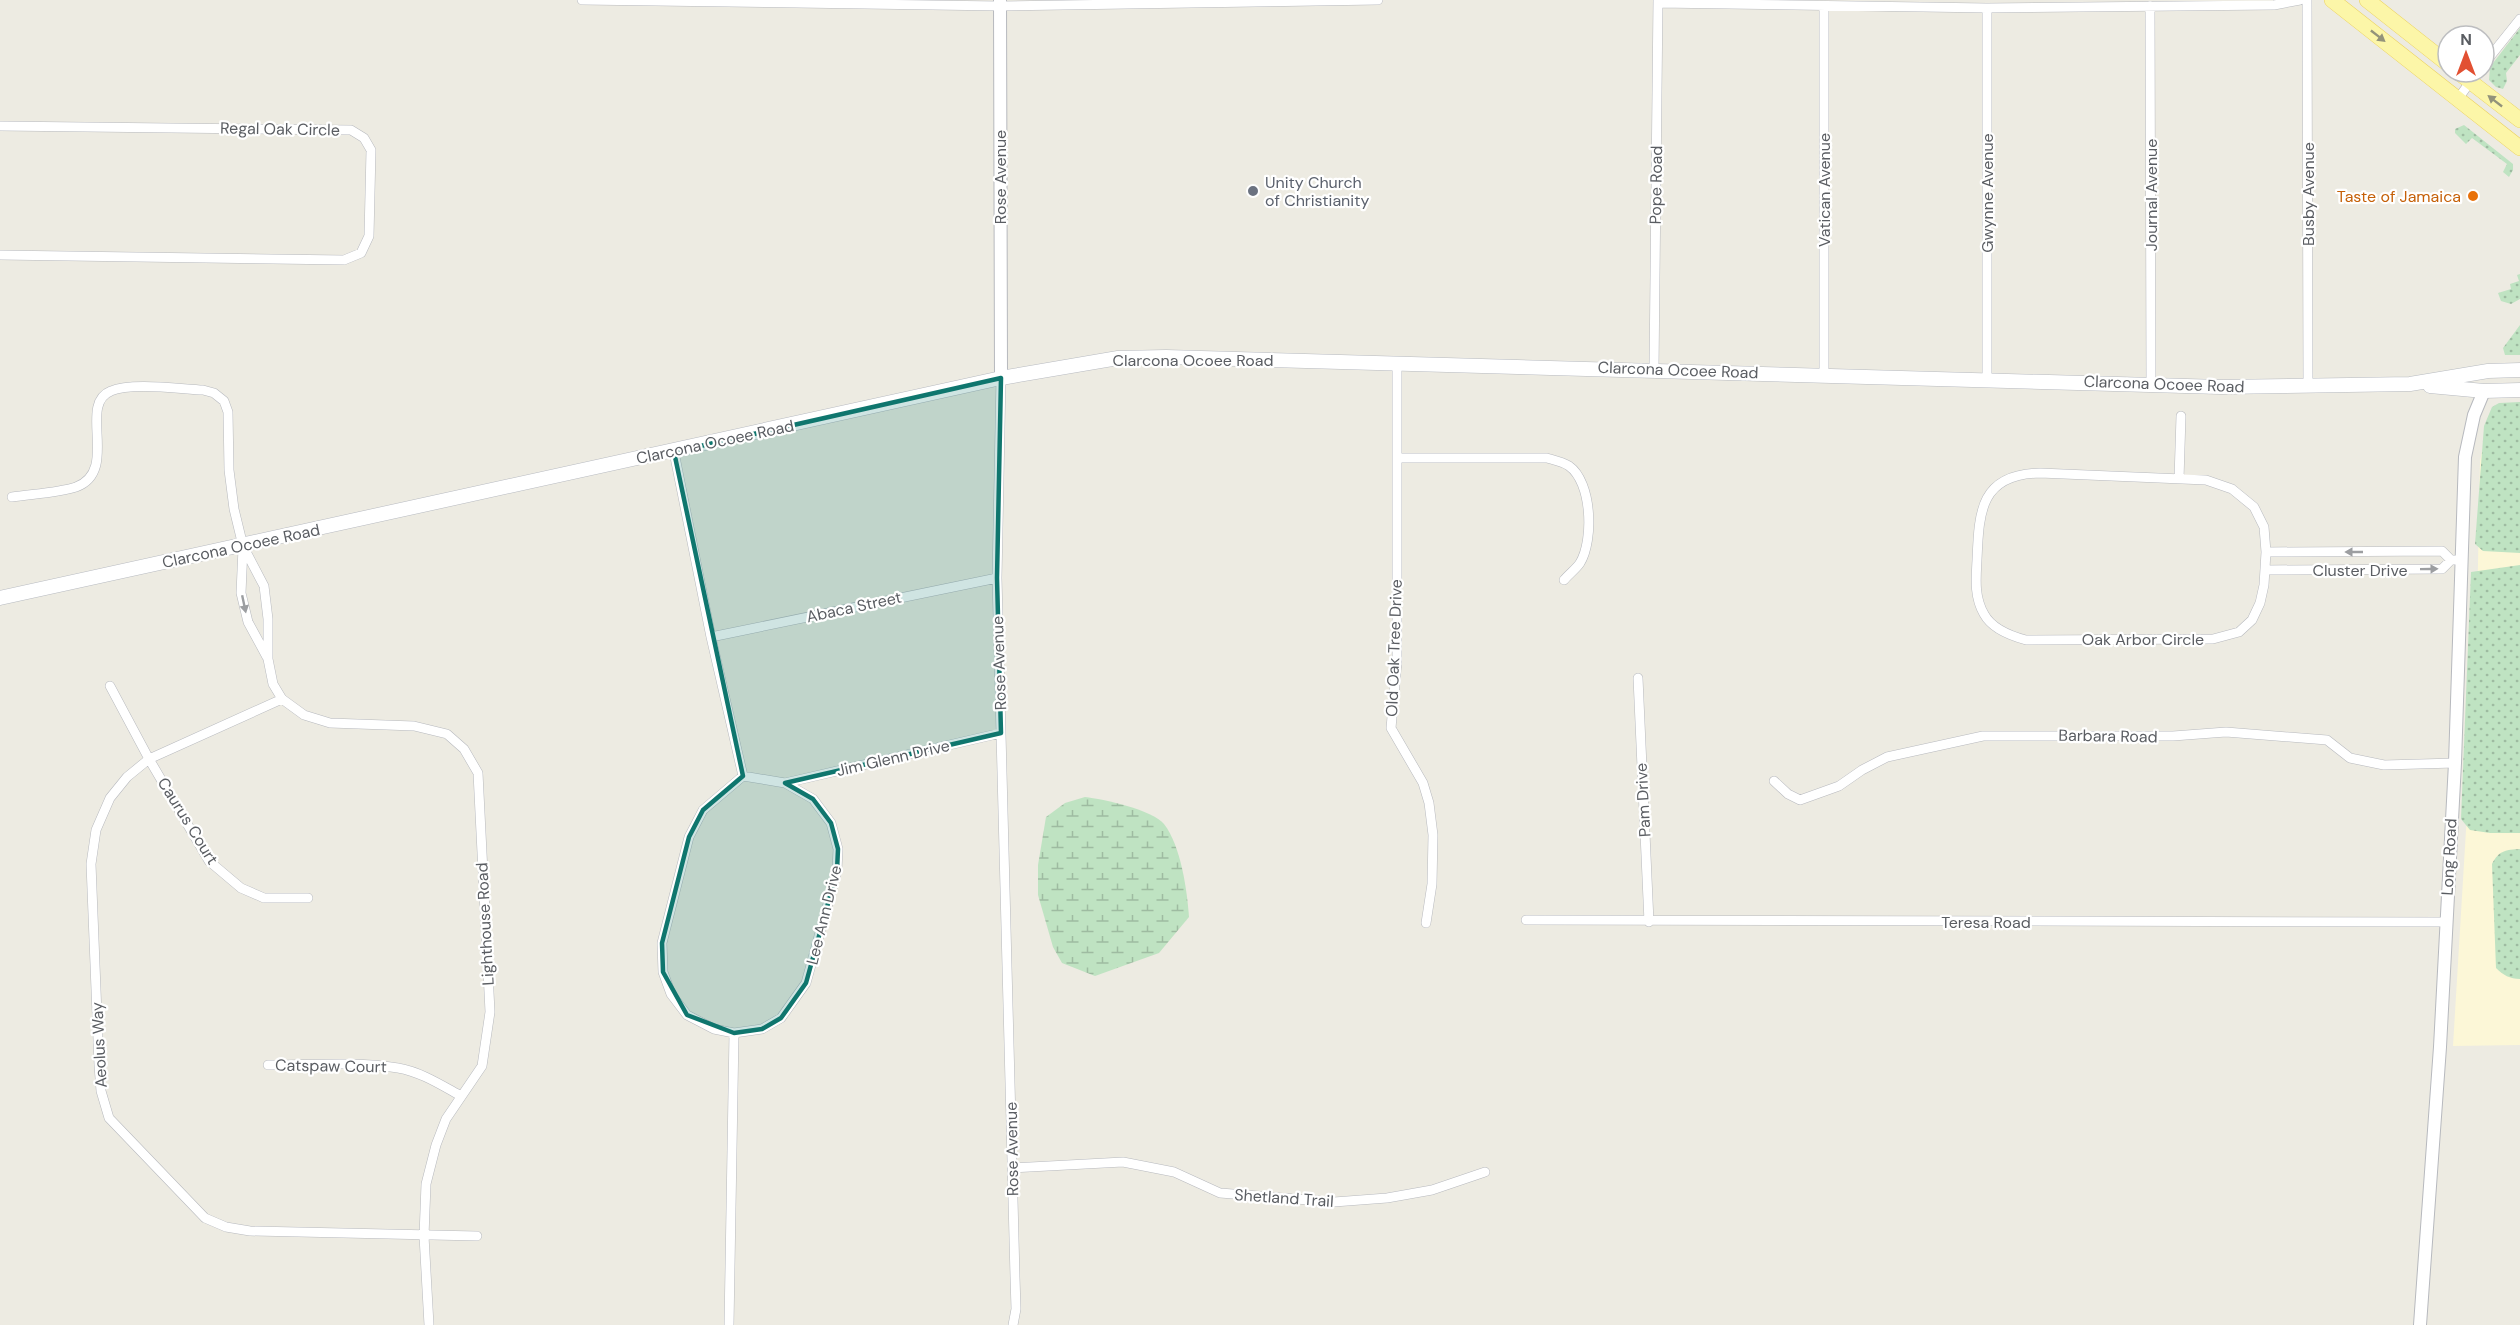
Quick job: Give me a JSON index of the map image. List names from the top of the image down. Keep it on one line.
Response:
{"streets":{"main road":["Clarcona Ocoee Road"],"street":["Regal Oak Circle","Rose Avenue","Pope Road","Vatican Avenue","Gwynne Avenue","Busby Avenue","Journal Avenue","Cluster Drive","Abaca Street","Oak Arbor Circle","Old Oak Tree Drive","Barbara Road","Jim Glenn Drive","Pam Drive","Caurus Court","Long Road","Lee Ann Drive","Teresa Road","Lighthouse Road","Aeolus Way","Catspaw Court","Shetland Trail"]},"crossings":[["Rose Avenue","Clarcona Ocoee Road"],["Rose Avenue","Abaca Street"],["Rose Avenue","Jim Glenn Drive"],["Rose Avenue","Shetland Trail"],["Pope Road","Clarcona Ocoee Road"],["Vatican Avenue","Clarcona Ocoee Road"],["Gwynne Avenue","Clarcona Ocoee Road"],["Busby Avenue","Clarcona Ocoee Road"],["Journal Avenue","Clarcona Ocoee Road"],["Clarcona Ocoee Road","Old Oak Tree Drive"],["Clarcona Ocoee Road","Long Road"],["Cluster Drive","Oak Arbor Circle"],["Cluster Drive","Long Road"],["Barbara Road","Long Road"],["Jim Glenn Drive","Lee Ann Drive"],["Pam Drive","Teresa Road"],["Caurus Court","Aeolus Way"],["Long Road","Teresa Road"],["Lighthouse Road","Aeolus Way"],["Lighthouse Road","Catspaw Court"]],"places":["Unity Church of Christianity","Taste of Jamaica"],"north":"top"}
